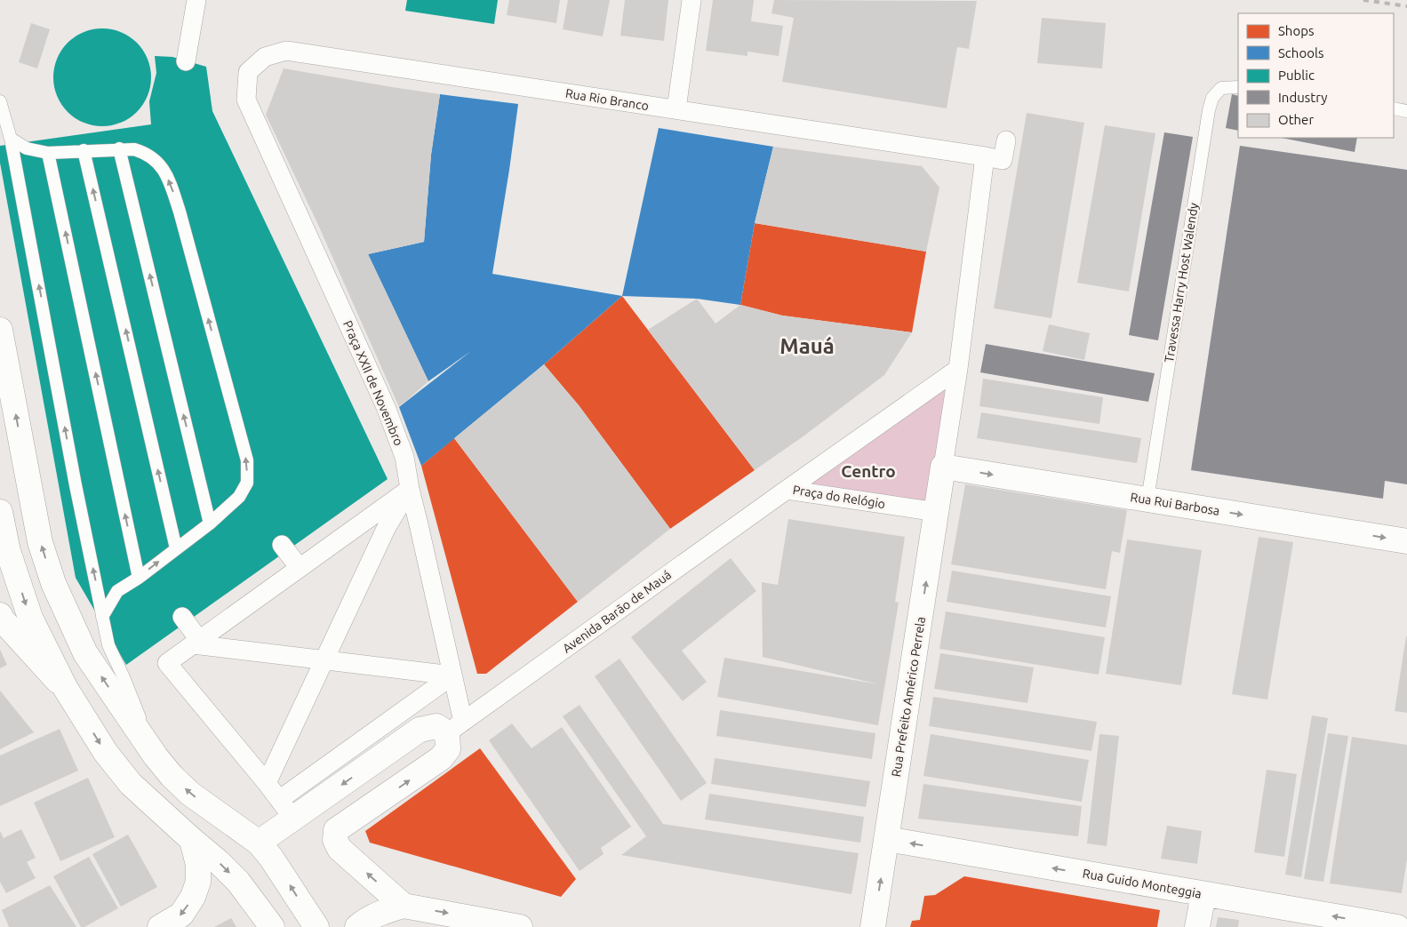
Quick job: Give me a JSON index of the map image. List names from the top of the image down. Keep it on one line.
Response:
{"streets":{"street":["Rua Rio Branco","Praça XXII de Novembro","Praça do Relógio","Rua Rui Barbosa","Avenida Barão de Mauá","Rua Prefeito Américo Perrela","Rua Guido Monteggia"],"lane":["Travessa Harry Host Walendy"]},"crossings":[["Rua Rio Branco","Praça XXII de Novembro"],["Travessa Harry Host Walendy","Rua Rui Barbosa"],["Praça XXII de Novembro","Avenida Barão de Mauá"],["Praça do Relógio","Avenida Barão de Mauá"],["Praça do Relógio","Rua Prefeito Américo Perrela"],["Rua Rui Barbosa","Rua Prefeito Américo Perrela"],["Rua Prefeito Américo Perrela","Rua Guido Monteggia"]],"one_way":["Rua Rui Barbosa","Rua Prefeito Américo Perrela","Rua Guido Monteggia"],"districts":["Mauá","Centro"],"legend":["Shops","Schools","Public","Industry","Other"]}
